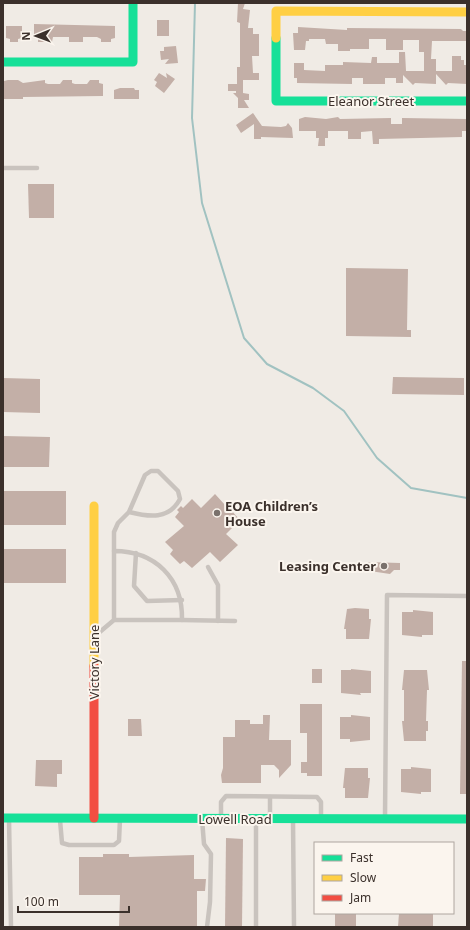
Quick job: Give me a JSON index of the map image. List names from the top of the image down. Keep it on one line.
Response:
{"streets":{"street":["Eleanor Street","Victory Lane","Lowell Road"]},"crossings":[["Victory Lane","Lowell Road"]],"places":["EOA Children’s House","Leasing Center"],"legend":["Fast","Slow","Jam"],"scale_bar":"100 m","north":"left"}
